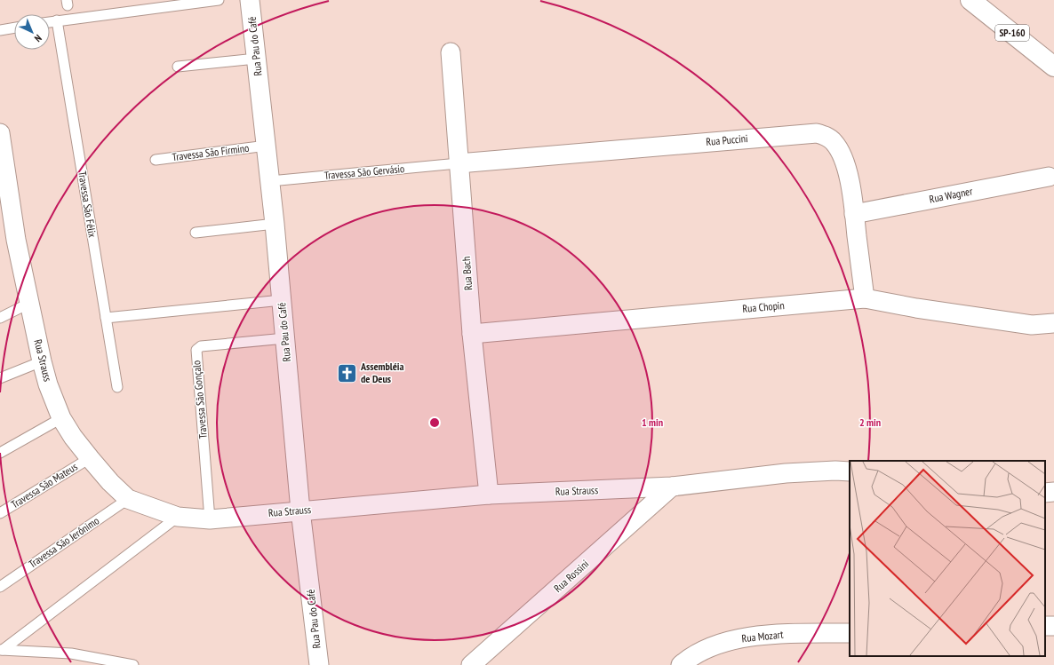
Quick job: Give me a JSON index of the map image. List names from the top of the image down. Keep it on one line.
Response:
{"streets":{"highway":["SP-160"],"street":["Rua Pau do Café","Rua Puccini","Rua Wagner","Rua Bach","Rua Chopin","Rua Strauss","Rua Rossini","Rua Mozart"],"lane":["Travessa São Firmino","Travessa São Gervásio","Travessa São Félix","Travessa São Gonçalo","Travessa São Mateus","Travessa São Jerônimo"]},"crossings":[["Rua Pau do Café","Travessa São Firmino"],["Rua Pau do Café","Travessa São Gervásio"],["Rua Pau do Café","Rua Strauss"],["Rua Pau do Café","Travessa São Gonçalo"],["Rua Puccini","Travessa São Gervásio"],["Rua Puccini","Rua Wagner"],["Rua Puccini","Rua Bach"],["Rua Puccini","Rua Chopin"],["Travessa São Gervásio","Rua Bach"],["Rua Bach","Rua Chopin"],["Rua Bach","Rua Strauss"],["Rua Strauss","Travessa São Gonçalo"],["Rua Strauss","Travessa São Mateus"],["Rua Strauss","Travessa São Jerônimo"],["Rua Strauss","Rua Rossini"]],"places":{"church":["Assembléia de Deus"]},"north":"bottom right","rings":["1 min","2 min"]}
